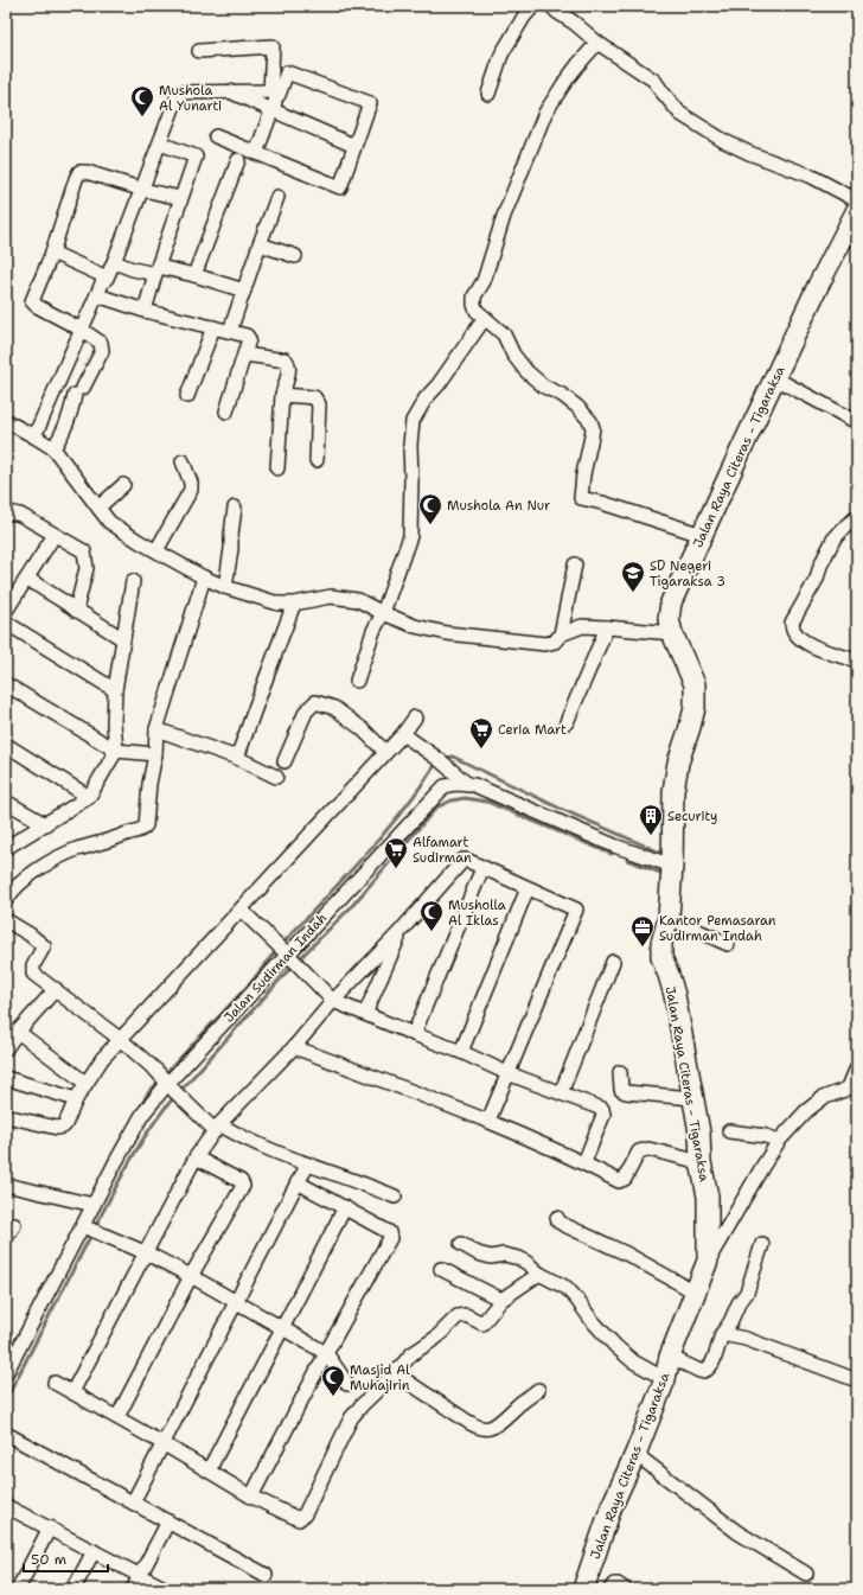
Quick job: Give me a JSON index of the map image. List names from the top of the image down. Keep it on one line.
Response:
{"streets":{"main road":["Jalan Raya Citeras - Tigaraksa"],"street":["Jalan Sudirman Indah"]},"crossings":[["Jalan Raya Citeras - Tigaraksa","Jalan Sudirman Indah"]],"places":{"mosque":["Mushola Al Yunarti","Mushola An Nur","Musholla Al Iklas","Masjid Al Muhajirin"],"school or university":["SD Negeri Tigaraksa 3"],"supermarket":["Ceria Mart","Alfamart Sudirman"],"building":["Security"],"office":["Kantor Pemasaran Sudirman Indah"]},"scale_bar":"50 m"}
